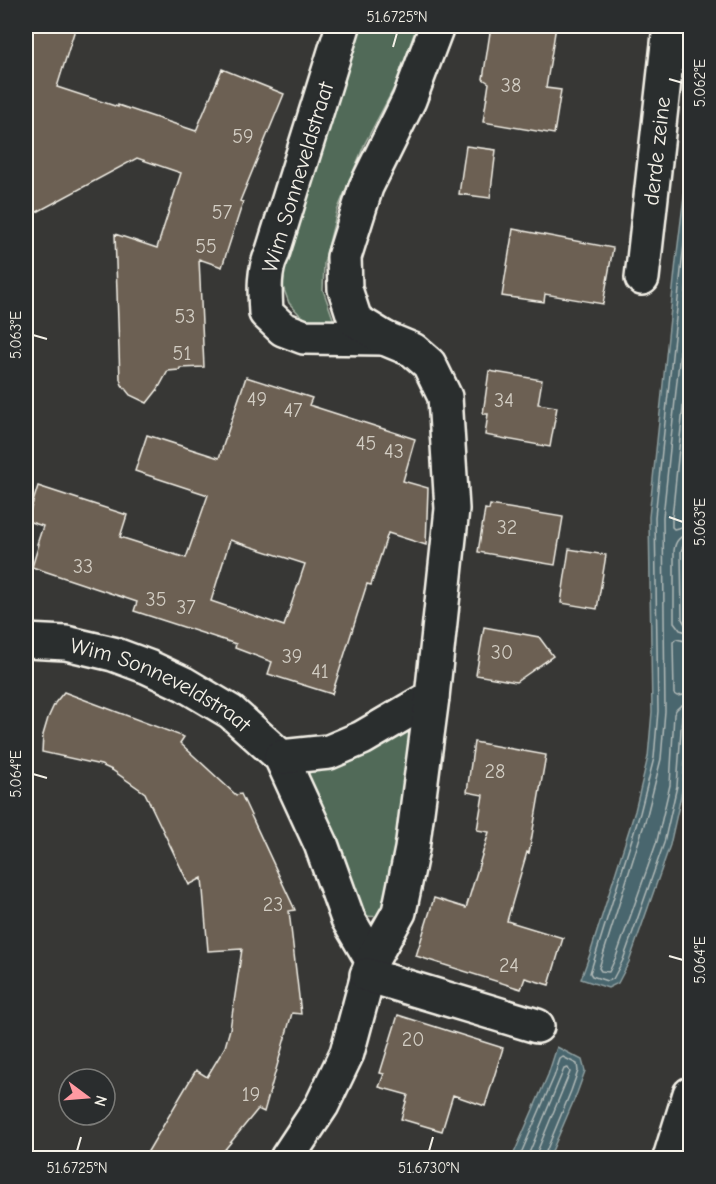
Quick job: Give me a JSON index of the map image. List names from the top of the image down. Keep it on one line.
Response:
{"streets":{"street":["derde zeine","Wim Sonneveldstraat"]},"house_numbers":["38","59","57","55","53","51","49","34","47","45","43","32","33","35","37","30","39","41","28","23","24","20","19"],"north":"right","coordinates":["51.6725°N","5.062°E","5.063°E","5.064°E","51.6730°N"]}
